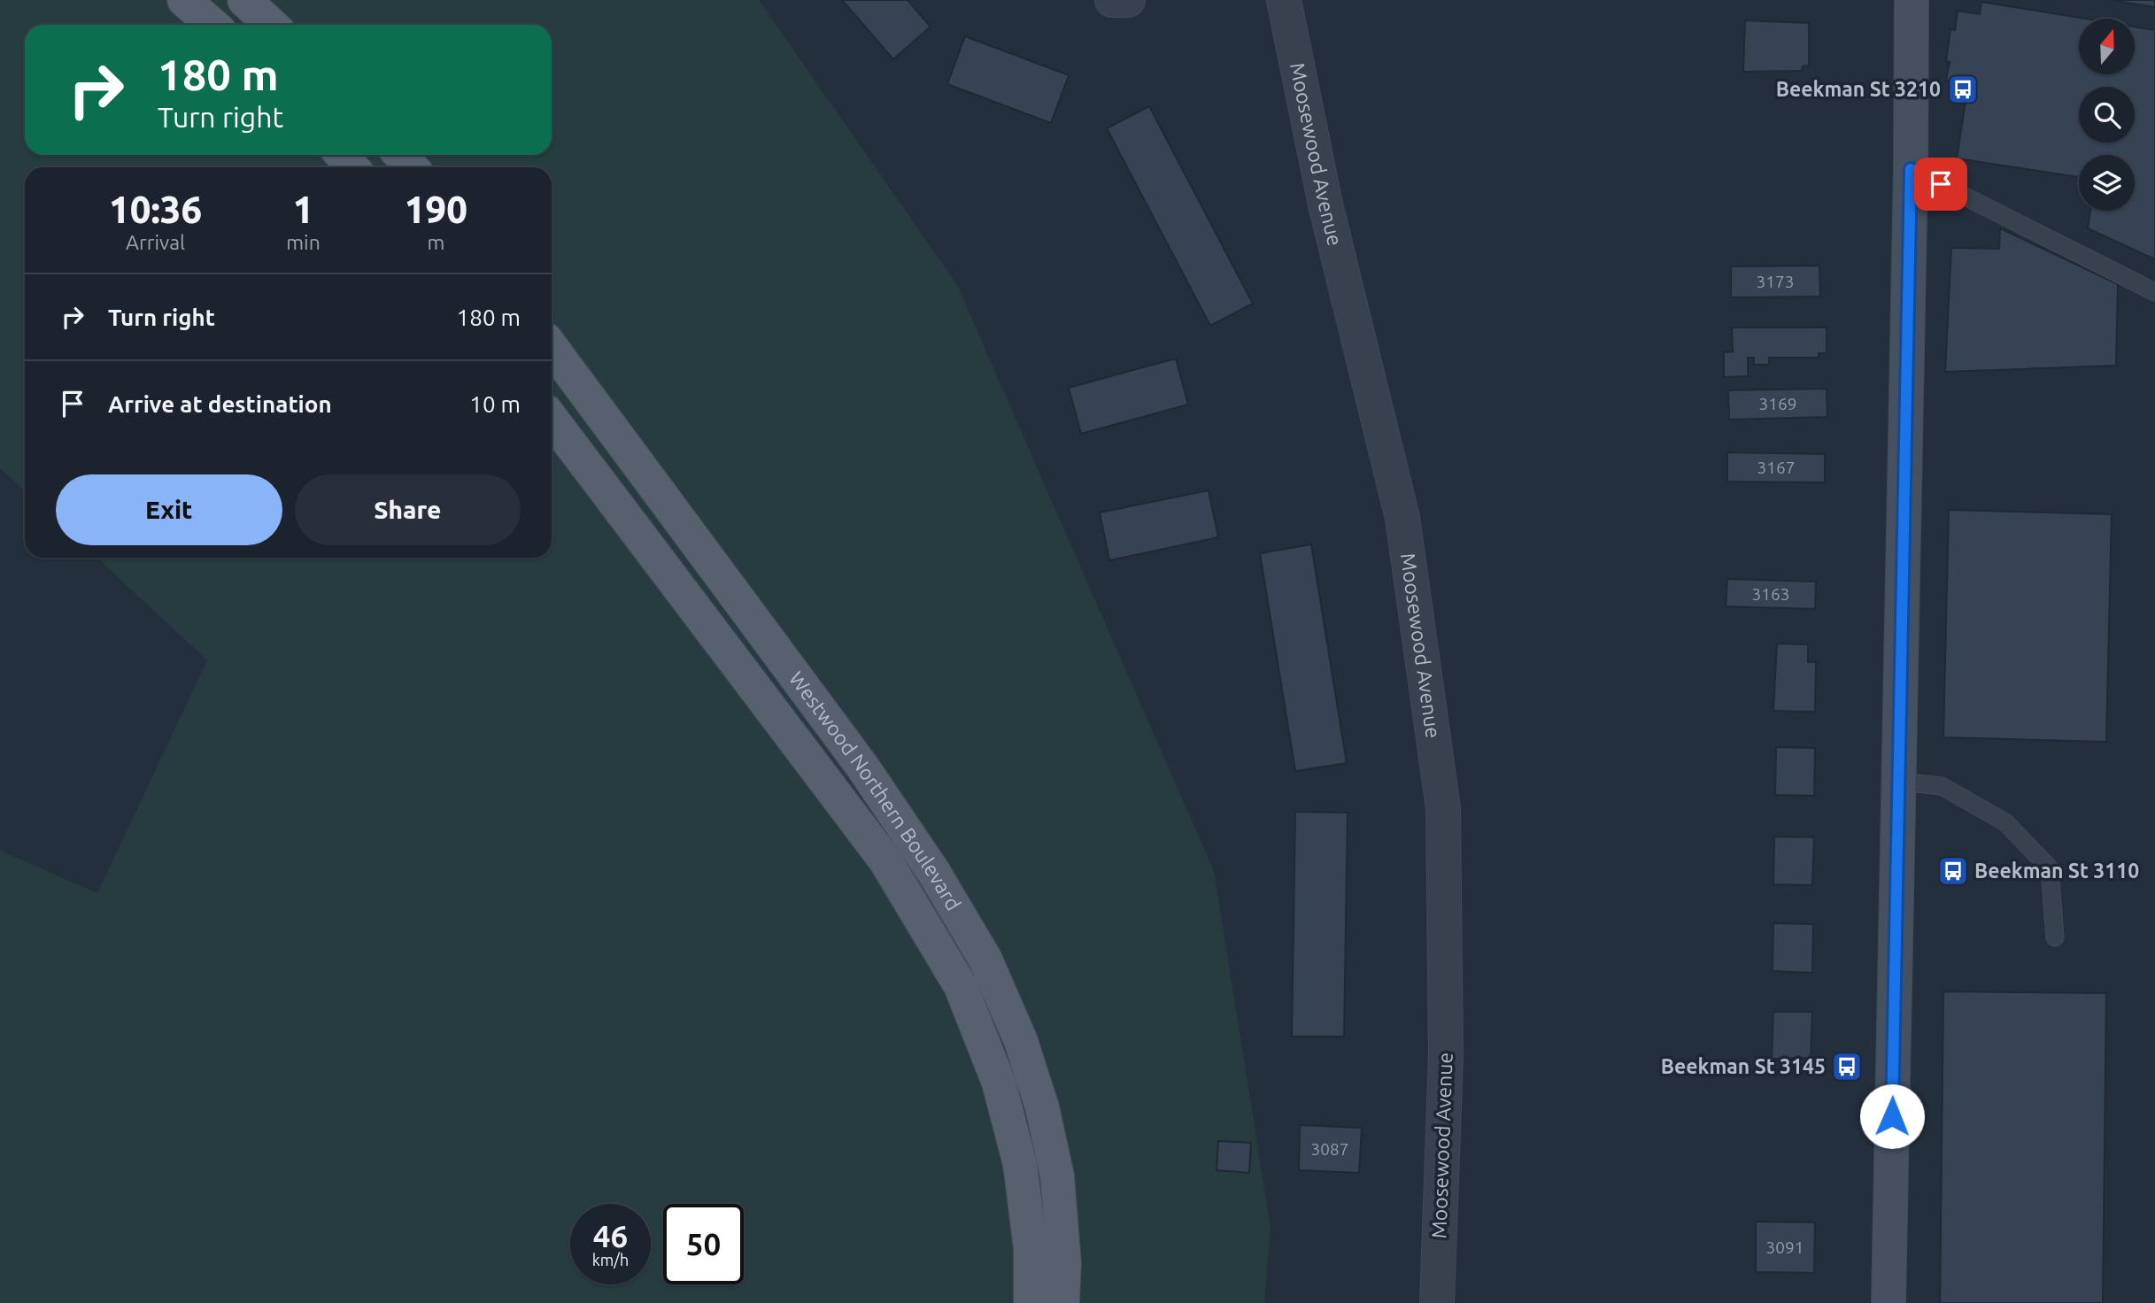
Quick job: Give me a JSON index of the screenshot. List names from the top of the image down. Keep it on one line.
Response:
{"streets":{"main road":["Westwood Northern Boulevard"],"street":["Moosewood Avenue"]},"places":{"bus stop":["Beekman St 3210","Beekman St 3110","Beekman St 3145"]},"house_numbers":["3173","3169","3167","3163","3087","3091"],"north":"top","page":{"turn":["180 m","Turn right"],"eta":["10:36","Arrival","1","min","190","m"],"list":[{"name":"Turn right","value":"180 m"},{"name":"Arrive at destination","value":"10 m"}],"buttons":["Exit","Share"],"speed":"46 km/h","limit":"50"}}
